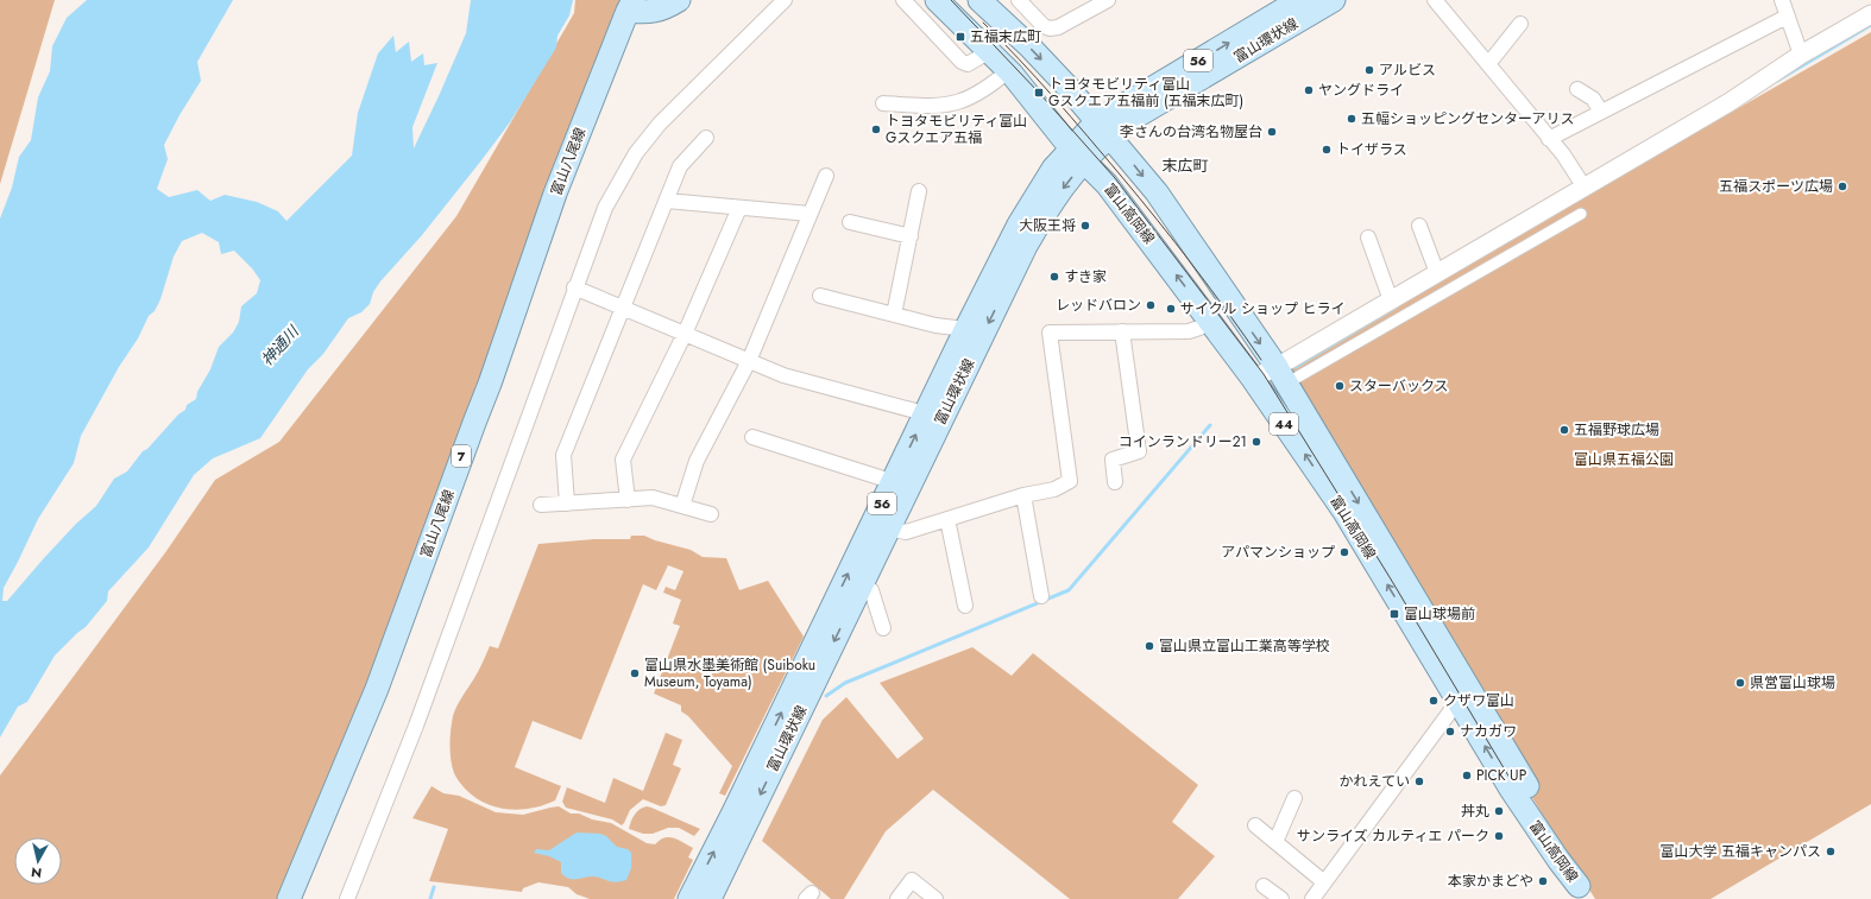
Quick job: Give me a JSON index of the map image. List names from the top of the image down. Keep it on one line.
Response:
{"streets":{"main road":["富山環状線","56","富山八尾線","富山高岡線","44","7"]},"crossings":[["富山環状線","富山高岡線"]],"districts":["末広町"],"water":["神通川"],"parks":["富山県五福公園"],"places":{"transit":["五福末広町","トヨタモビリティ富山 Gスクエア五福前 (五福末広町)","富山球場前"],"other":["アルビス","ヤングドライ","五幅ショッピングセンターアリス","トヨタモビリティ富山 Gスクエア五福","李さんの台湾名物屋台","トイザラス","五福スポーツ広場","大阪王将","すき家","レッドバロン","サイクル ショップ ヒライ","スターバックス","五福野球広場","コインランドリー21","アパマンショップ","富山県立富山工業高等学校","富山県水墨美術館 (Suiboku Museum, Toyama)","県営富山球場","クザワ富山","ナカガワ","PICK UP","かれえてい","丼丸","サンライズ カルティエ パーク","富山大学 五福キャンパス","本家かまどや"]},"north":"bottom"}
